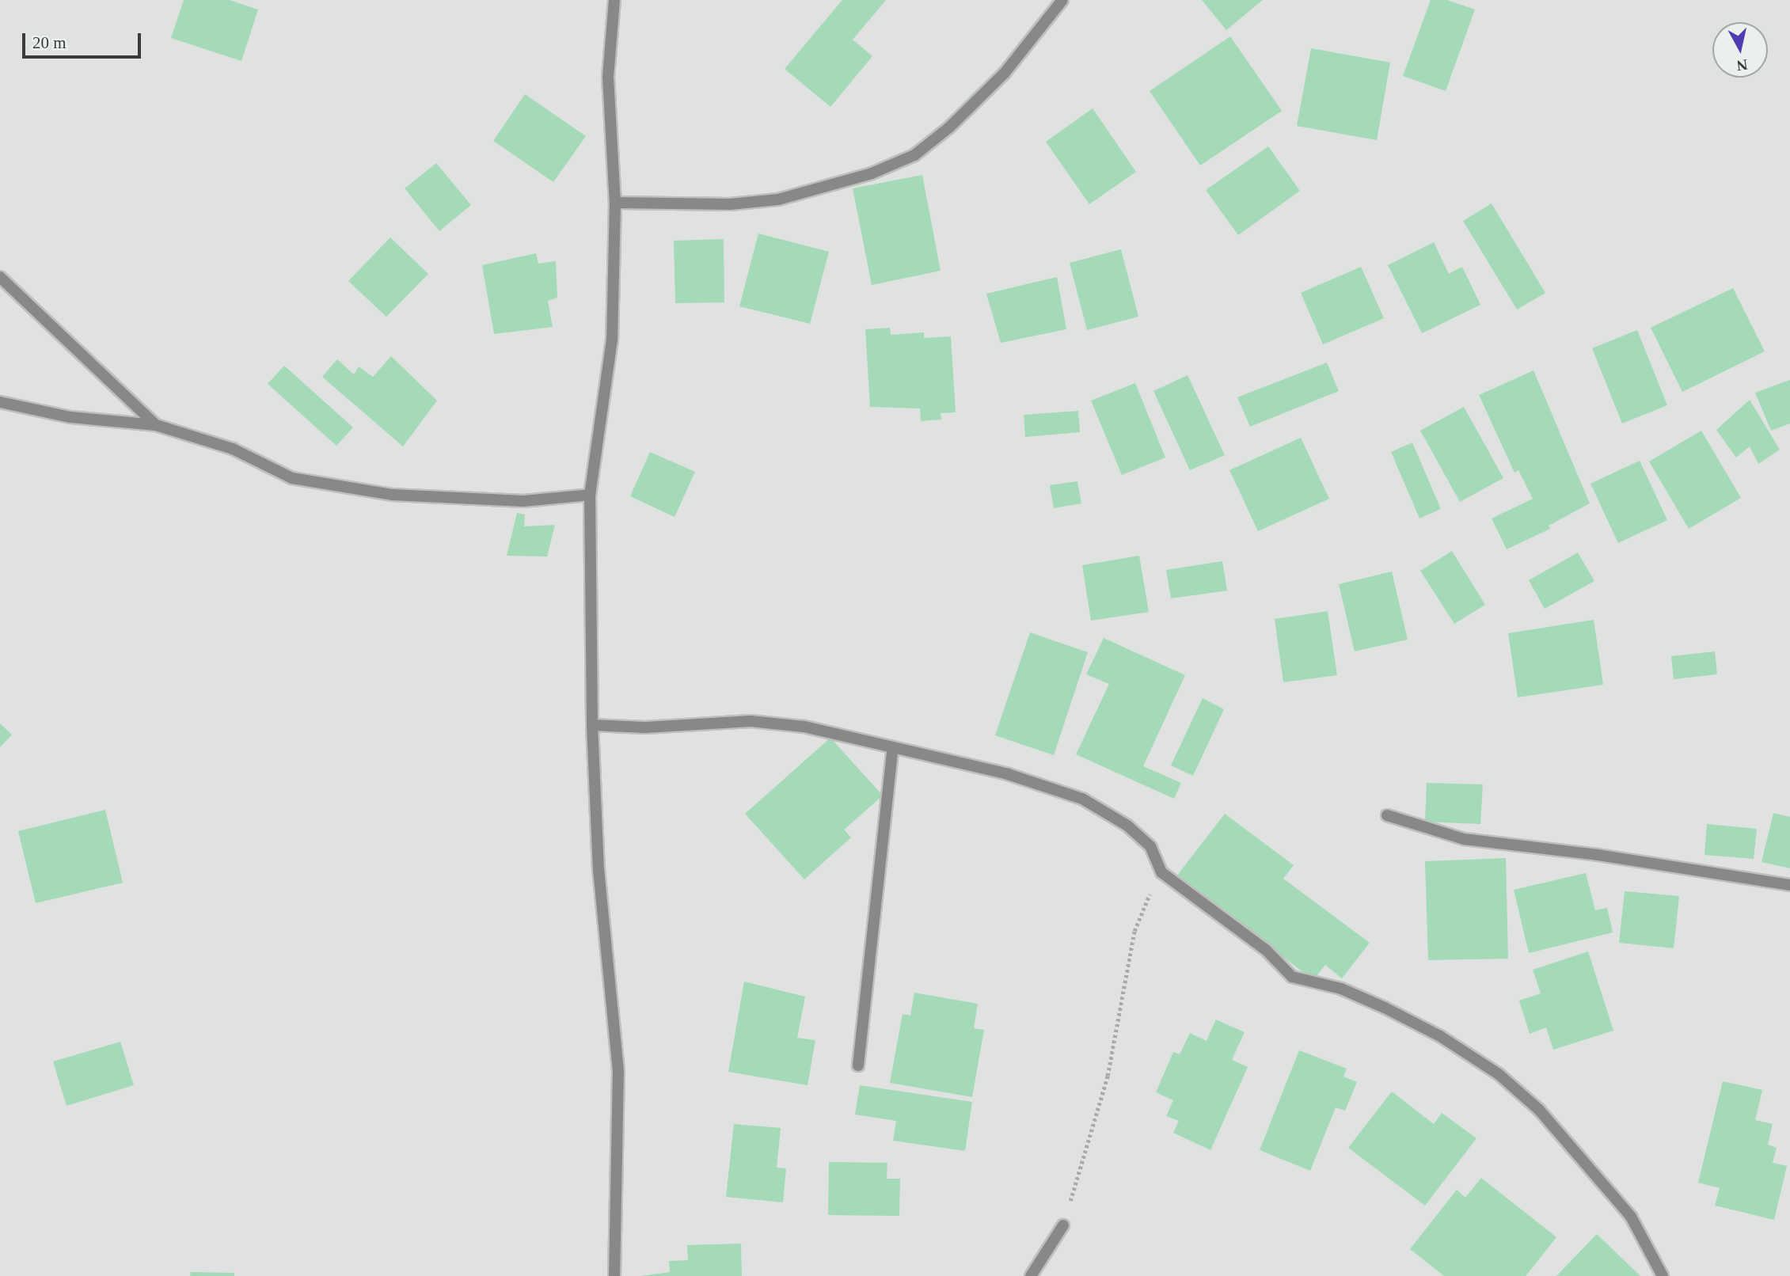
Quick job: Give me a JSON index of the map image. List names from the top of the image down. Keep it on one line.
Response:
{"scale_bar":"20 m","north":"bottom"}
